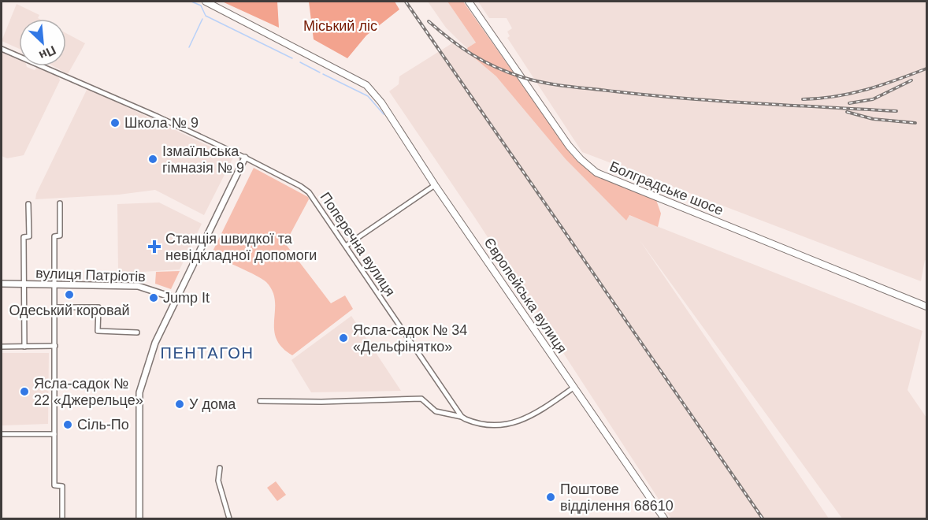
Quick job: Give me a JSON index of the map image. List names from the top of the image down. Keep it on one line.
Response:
{"streets":{"main road":["Болградське шосе","Європейська вулиця"],"street":["Поперечна вулиця","вулиця Патріотів"]},"districts":["ПЕНТАГОН"],"parks":["Міський ліс"],"places":{"other":["Школа № 9","Ізмаїльська гімназія № 9","Одеський коровай","Jump It","Ясла-садок № 34 «Дельфінятко»","Ясла-садок № 22 «Джерельце»","У дома","Сіль-По","Поштове відділення 68610"],"health":["Станція швидкої та невідкладної допомоги"]},"north":"bottom right"}
